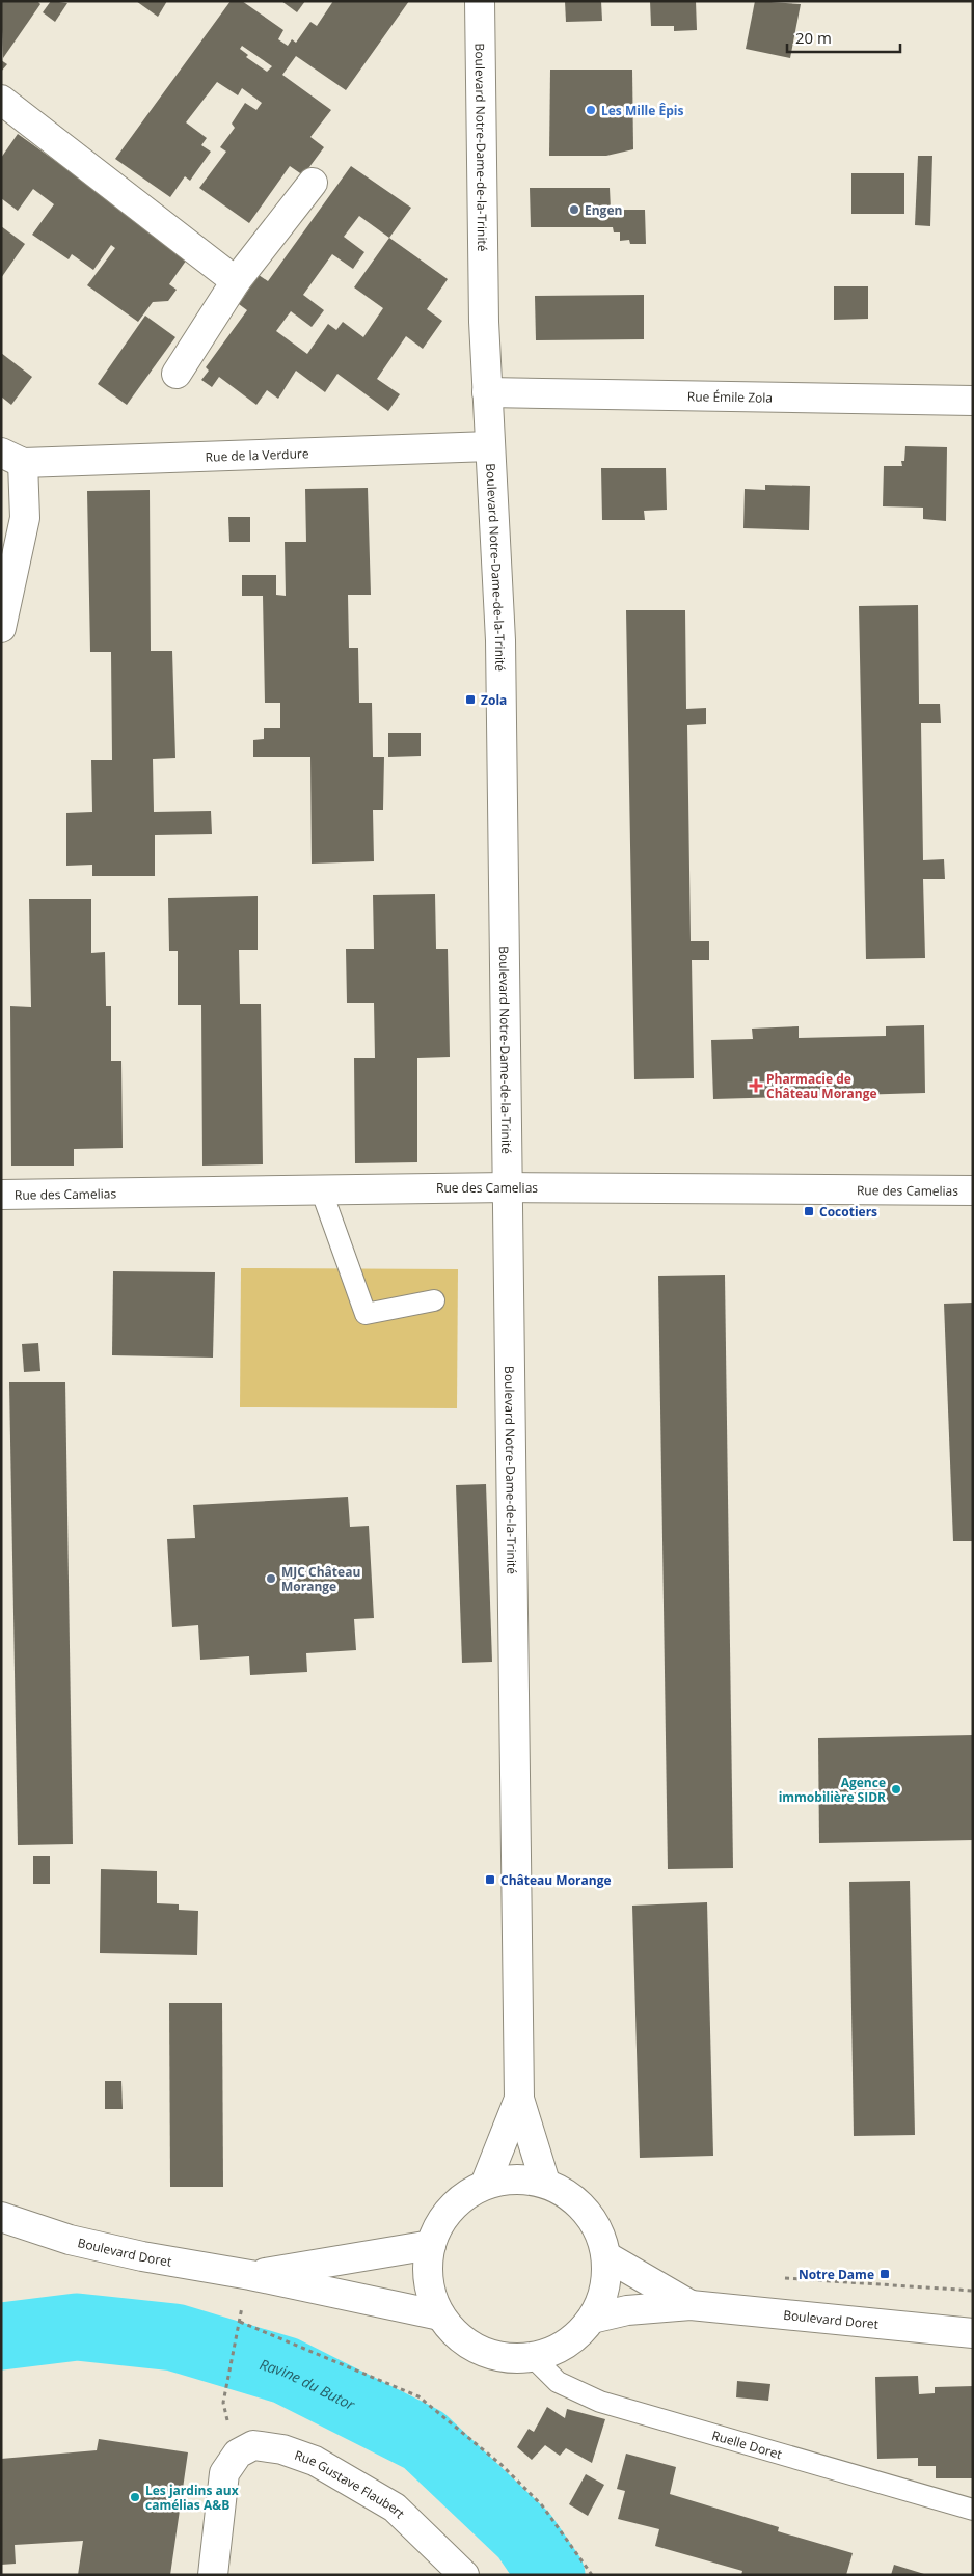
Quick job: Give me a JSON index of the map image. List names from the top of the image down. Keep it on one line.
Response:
{"streets":{"street":["Boulevard Notre-Dame-de-la-Trinité","Rue Émile Zola","Rue de la Verdure","Rue des Camelias","Boulevard Doret","Rue Gustave Flaubert"],"lane":["Ruelle Doret"]},"crossings":[["Boulevard Notre-Dame-de-la-Trinité","Rue Émile Zola"],["Boulevard Notre-Dame-de-la-Trinité","Rue de la Verdure"],["Boulevard Notre-Dame-de-la-Trinité","Rue des Camelias"],["Boulevard Notre-Dame-de-la-Trinité","Boulevard Doret"],["Boulevard Notre-Dame-de-la-Trinité","Ruelle Doret"],["Boulevard Doret","Ruelle Doret"]],"water":["Ravine du Butor"],"places":{"other":["Les Mille Êpis","Engen","MJC Château Morange","Agence immobilière SIDR","Les jardins aux camélias A&B"],"transit":["Zola","Cocotiers","Château Morange","Notre Dame"],"health":["Pharmacie de Château Morange"]},"scale_bar":"20 m"}
